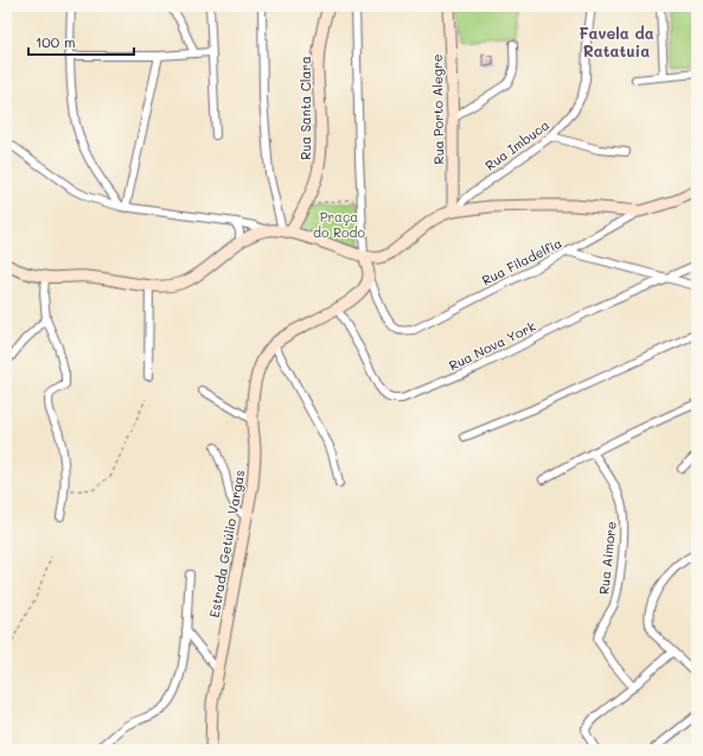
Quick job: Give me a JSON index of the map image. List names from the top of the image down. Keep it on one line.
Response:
{"streets":{"main road":["Rua Santa Clara","Rua Porto Alegre","Estrada Getúlio Vargas"],"street":["Rua Imbuca","Rua Filadelfia","Rua Nova York","Rua Aimore"]},"crossings":[["Rua Porto Alegre","Rua Imbuca"],["Rua Filadelfia","Estrada Getúlio Vargas"],["Rua Nova York","Estrada Getúlio Vargas"]],"districts":["Favela da Ratatuia"],"parks":["Praça do Rodo"],"scale_bar":"100 m"}
